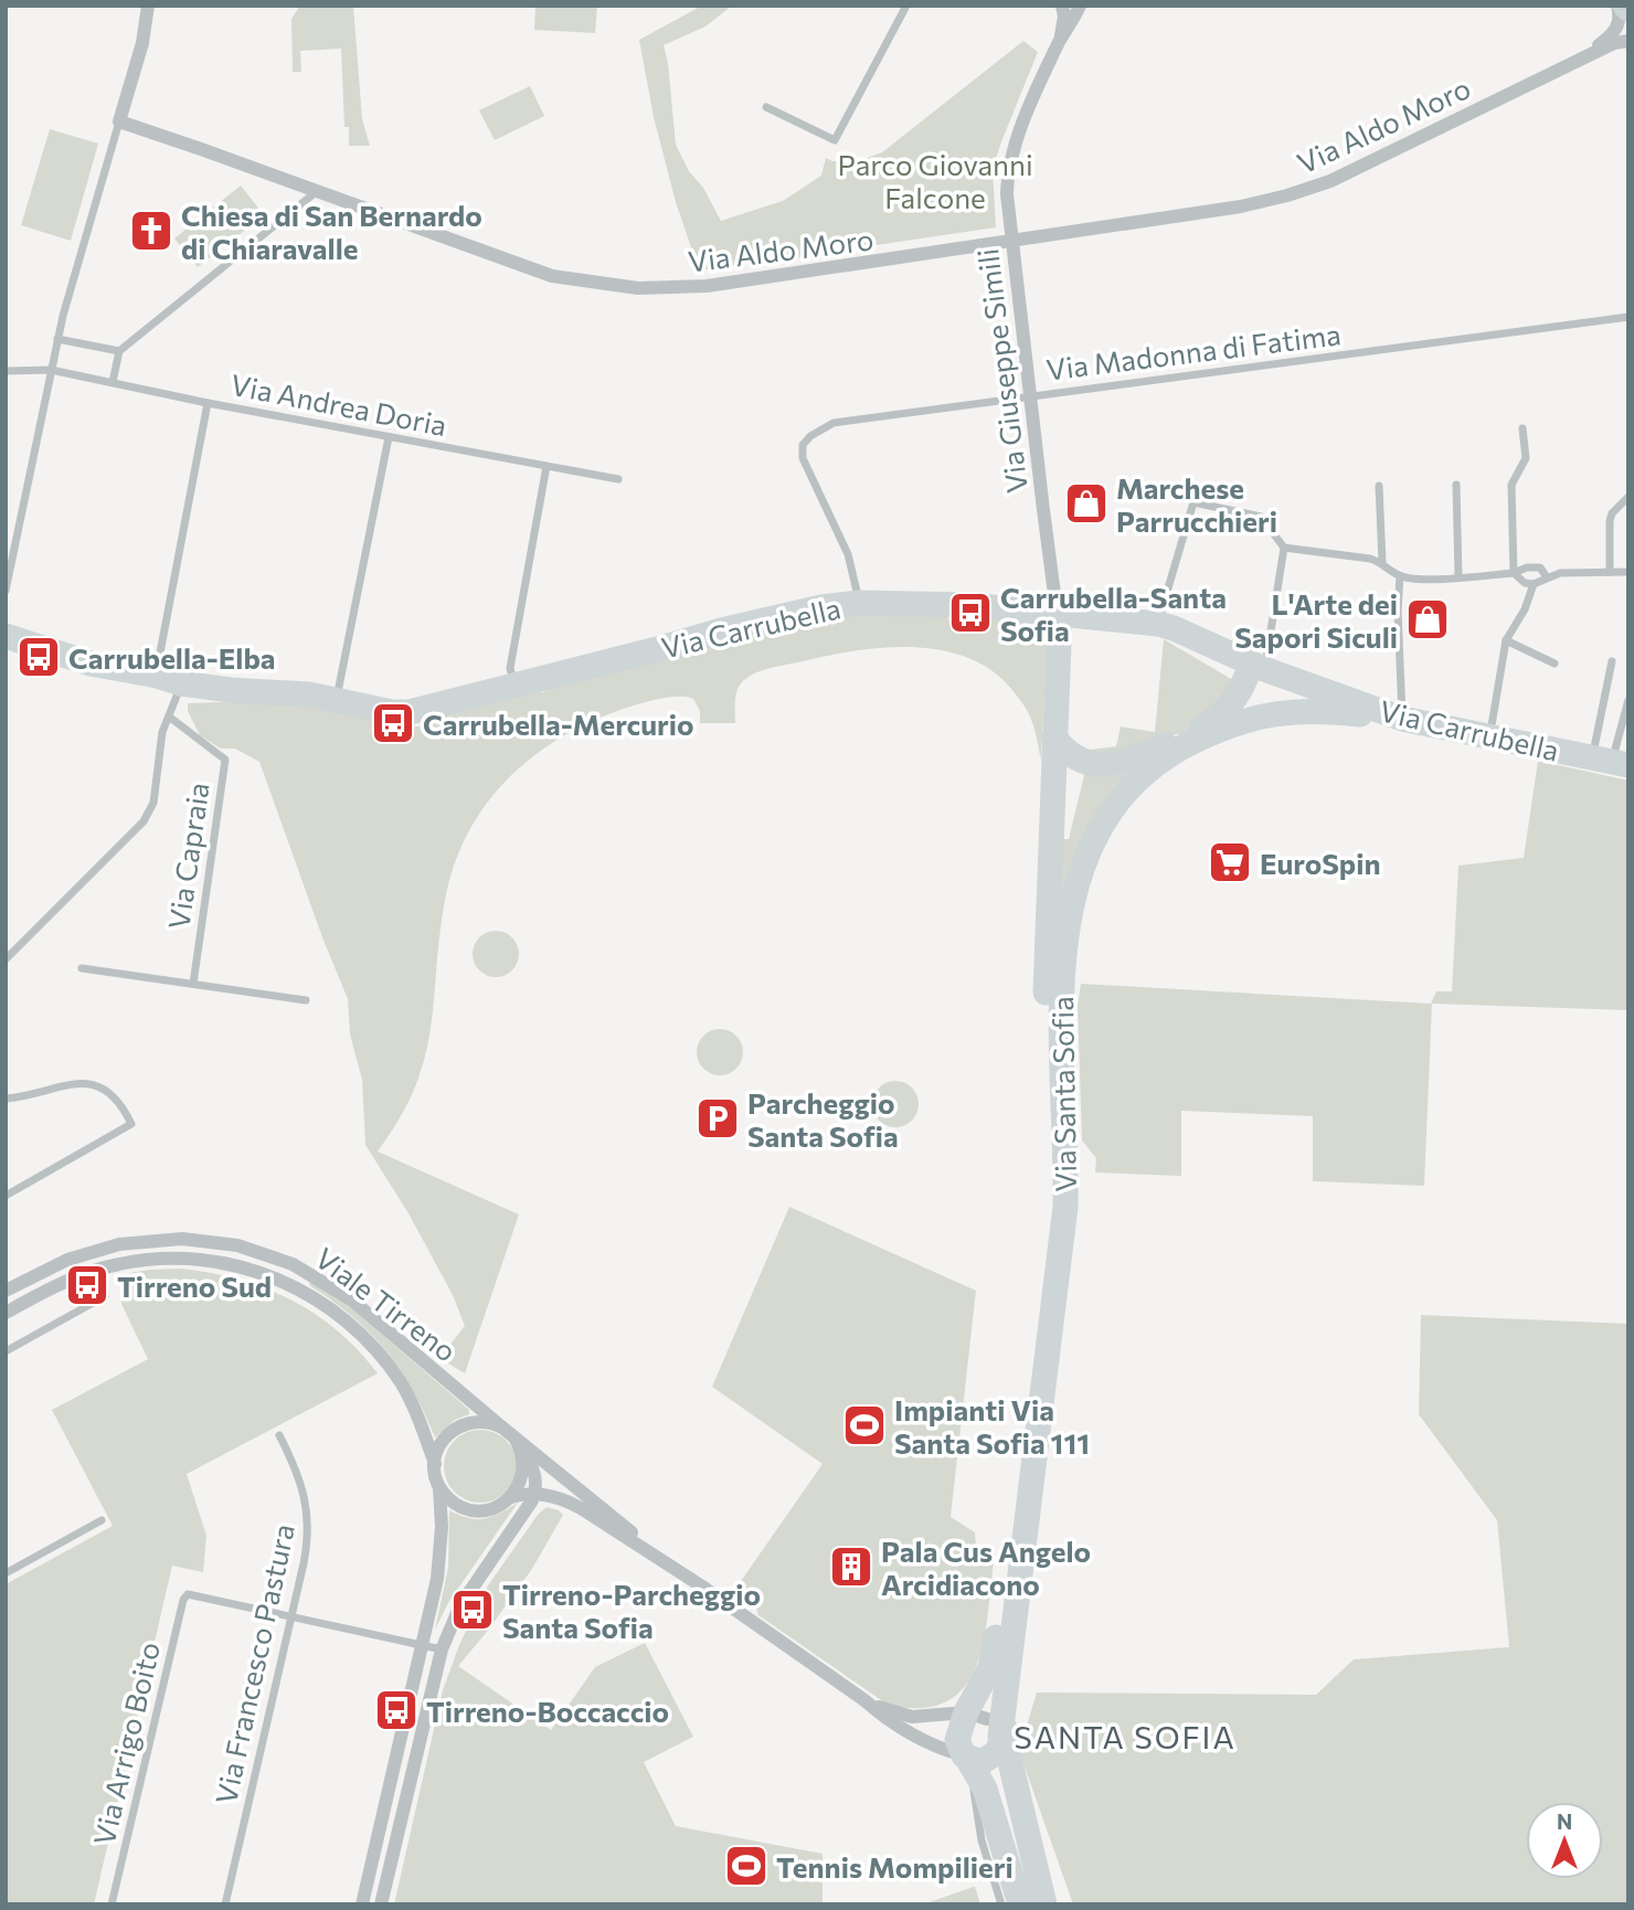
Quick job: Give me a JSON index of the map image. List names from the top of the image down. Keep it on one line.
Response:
{"streets":{"main road":["Via Carrubella","Via Santa Sofia"],"street":["Via Aldo Moro","Via Madonna di Fatima","Via Giuseppe Simili","Via Andrea Doria","Via Capraia","Viale Tirreno","Via Francesco Pastura","Via Arrigo Boito"]},"crossings":[["Via Aldo Moro","Via Giuseppe Simili"],["Via Madonna di Fatima","Via Giuseppe Simili"],["Via Madonna di Fatima","Via Carrubella"],["Via Giuseppe Simili","Via Carrubella"],["Via Giuseppe Simili","Via Santa Sofia"],["Via Carrubella","Via Santa Sofia"],["Via Francesco Pastura","Via Arrigo Boito"]],"districts":["SANTA SOFIA"],"parks":["Parco Giovanni Falcone"],"places":{"church":["Chiesa di San Bernardo di Chiaravalle"],"shop":["Marchese Parrucchieri","L'Arte dei Sapori Siculi"],"bus stop":["Carrubella-Santa Sofia","Carrubella-Elba","Carrubella-Mercurio","Tirreno Sud","Tirreno-Parcheggio Santa Sofia","Tirreno-Boccaccio"],"supermarket":["EuroSpin"],"parking":["Parcheggio Santa Sofia"],"sports":["Impianti Via Santa Sofia 111","Tennis Mompilieri"],"building":["Pala Cus Angelo Arcidiacono"]},"north":"top"}
